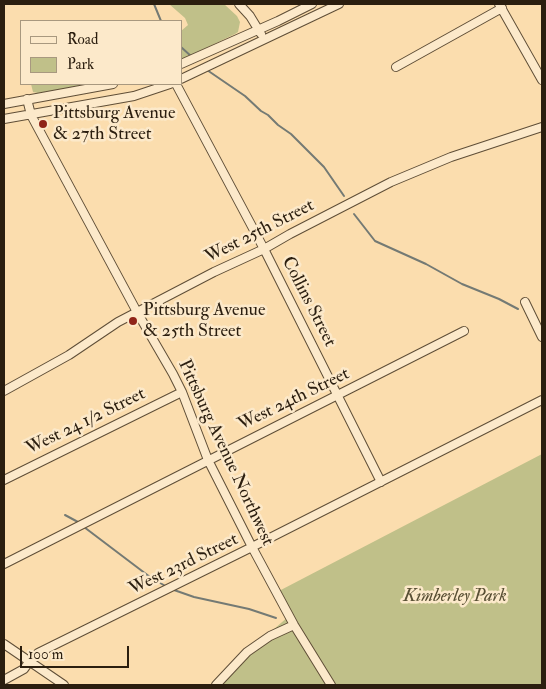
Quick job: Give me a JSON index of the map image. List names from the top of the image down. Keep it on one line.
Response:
{"streets":{"street":["West 25th Street","Collins Street","West 24th Street","West 24 1/2 Street","Pittsburg Avenue Northwest","West 23rd Street"]},"crossings":[["West 25th Street","Collins Street"],["West 25th Street","Pittsburg Avenue Northwest"],["Collins Street","West 24th Street"],["Collins Street","West 23rd Street"],["West 24th Street","Pittsburg Avenue Northwest"],["West 24 1/2 Street","Pittsburg Avenue Northwest"],["Pittsburg Avenue Northwest","West 23rd Street"]],"parks":["Kimberley Park"],"places":["Pittsburg Avenue & 27th Street","Pittsburg Avenue & 25th Street"],"legend":["Road","Park"],"scale_bar":"100 m"}
